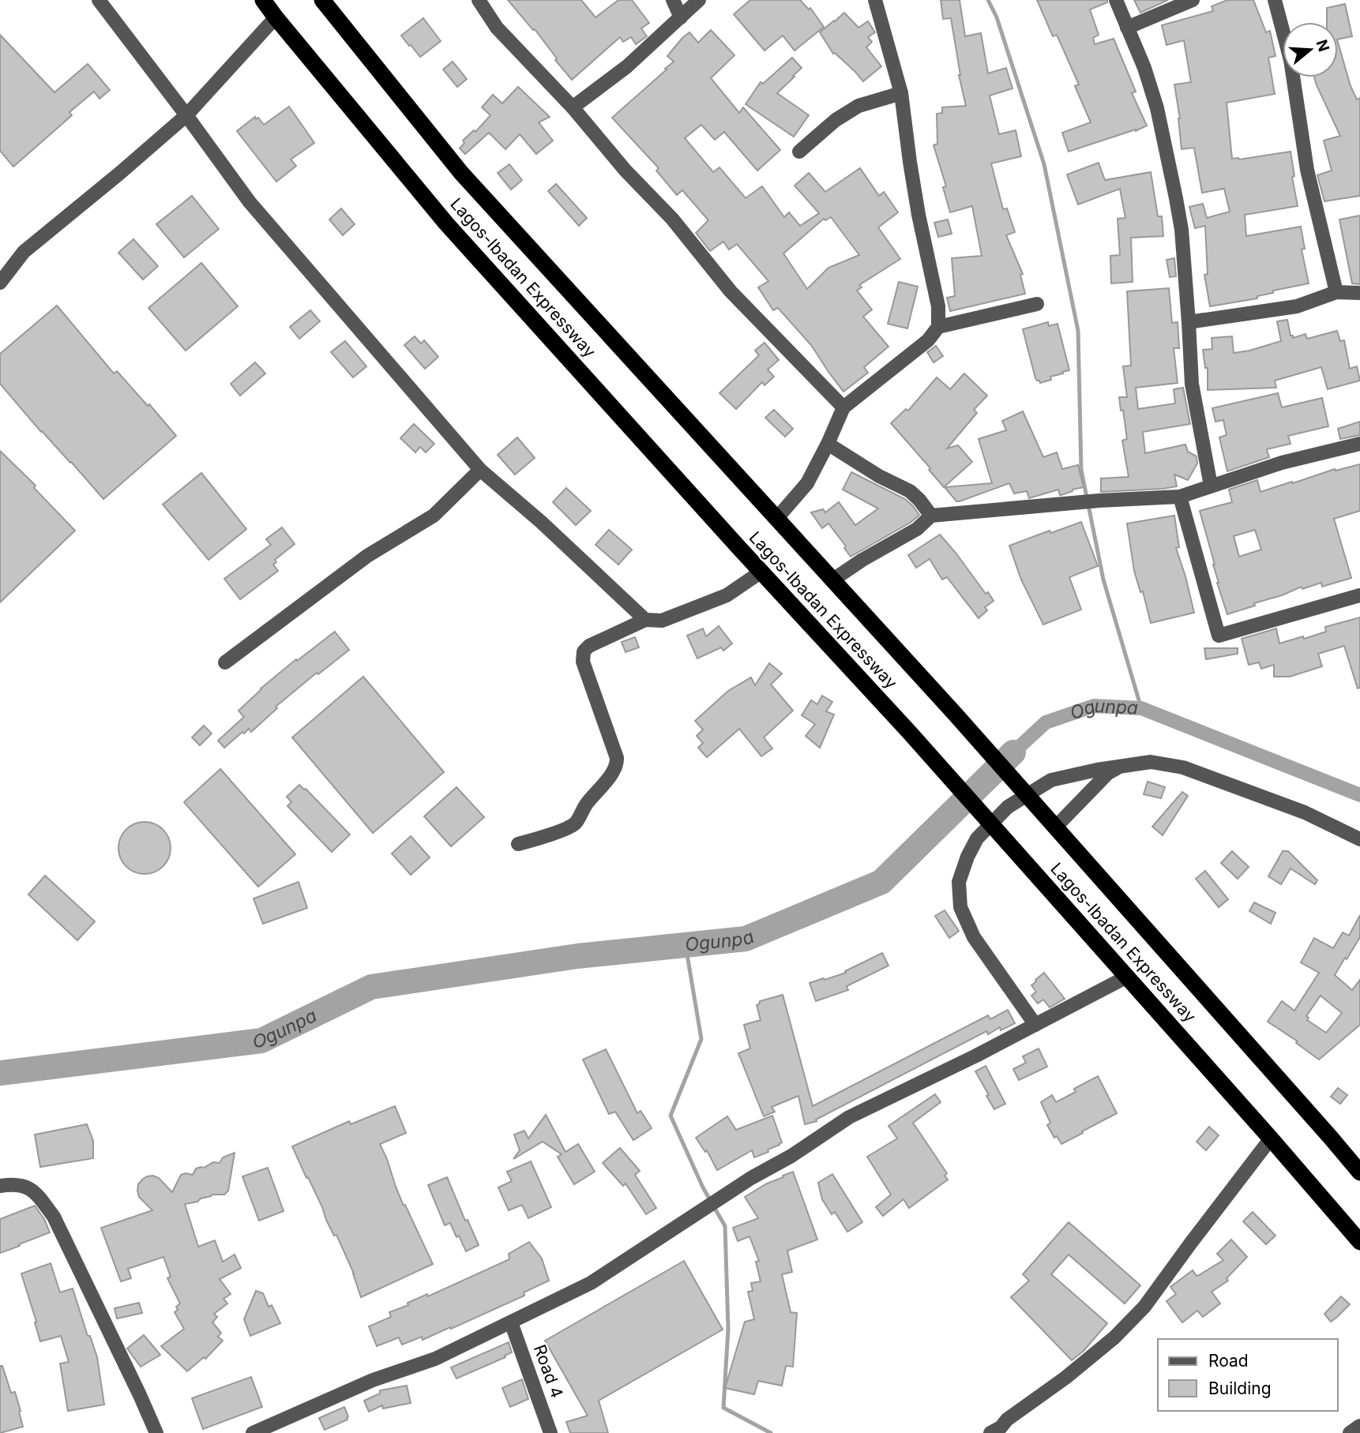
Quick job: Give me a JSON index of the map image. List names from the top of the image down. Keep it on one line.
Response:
{"streets":{"highway":["Lagos-Ibadan Expressway"],"street":["Road 4"]},"water":["Ogunpa"],"legend":["Road","Building"],"north":"right"}
